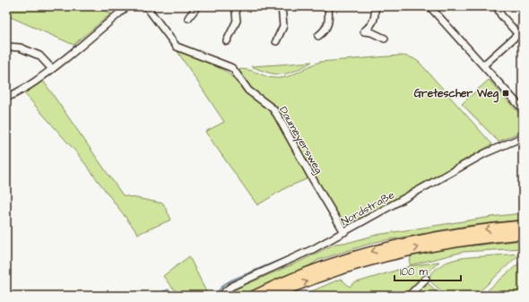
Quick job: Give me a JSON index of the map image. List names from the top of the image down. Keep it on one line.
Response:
{"streets":{"street":["Daumeyersweg","Nordstraße"]},"crossings":[["Daumeyersweg","Nordstraße"]],"places":{"transit":["Gretescher Weg"]},"scale_bar":"100 m"}
